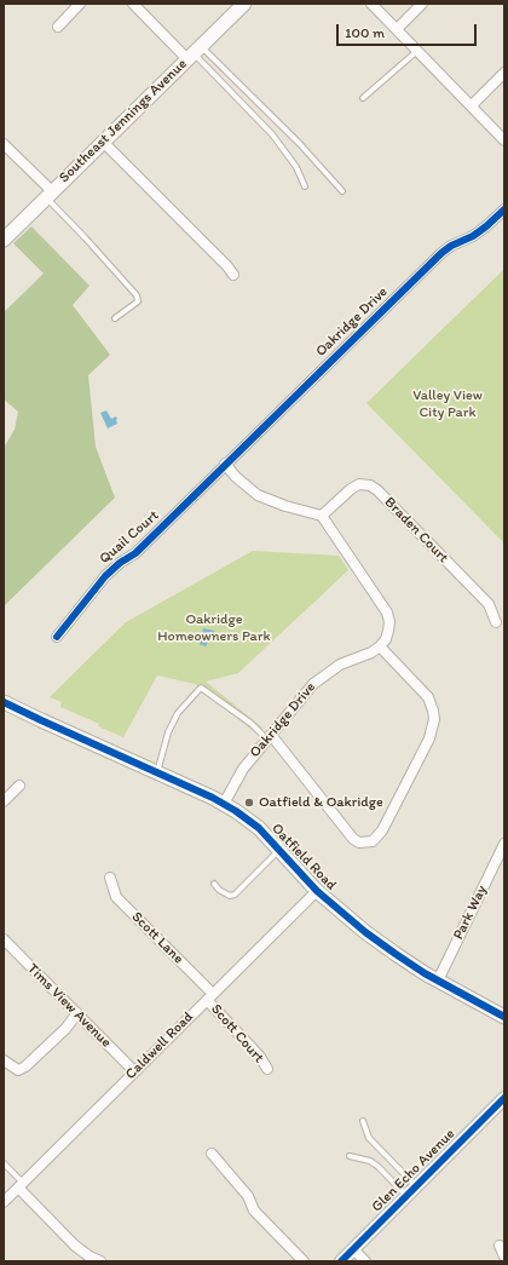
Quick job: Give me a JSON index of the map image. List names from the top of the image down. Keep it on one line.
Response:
{"streets":{"main road":["Southeast Jennings Avenue","Oatfield Road"],"street":["Oakridge Drive","Braden Court","Quail Court","Park Way","Scott Lane","Tims View Avenue","Scott Court","Caldwell Road","Glen Echo Avenue"]},"crossings":[["Oakridge Drive","Quail Court"],["Oakridge Drive","Oatfield Road"],["Oatfield Road","Park Way"],["Oatfield Road","Caldwell Road"],["Scott Lane","Scott Court"],["Scott Lane","Caldwell Road"],["Tims View Avenue","Caldwell Road"],["Scott Court","Caldwell Road"]],"parks":["Valley View City Park","Oakridge Homeowners Park"],"places":["Oatfield & Oakridge"],"scale_bar":"100 m"}
